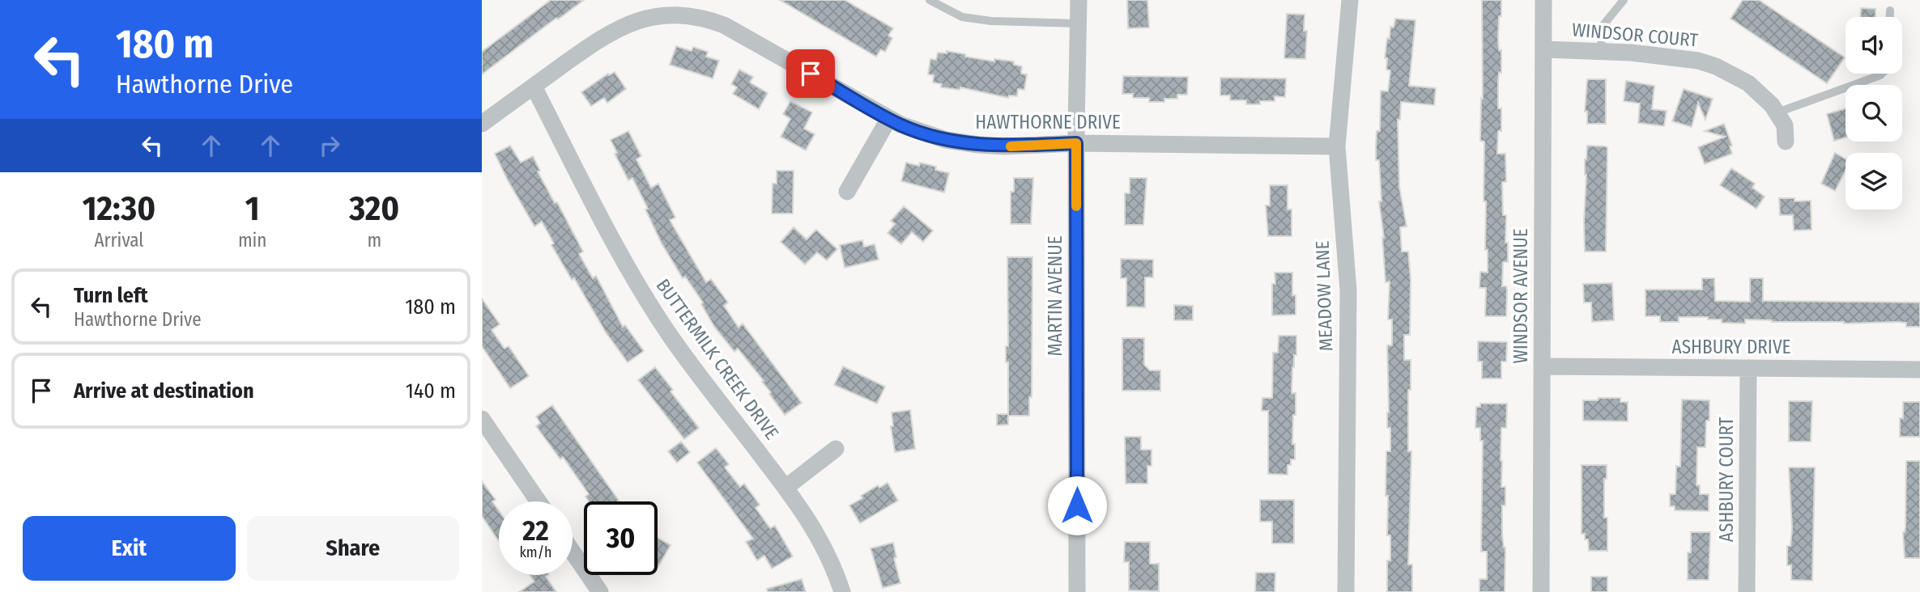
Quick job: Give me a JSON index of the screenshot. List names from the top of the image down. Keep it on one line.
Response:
{"streets":{"street":["WINDSOR COURT","HAWTHORNE DRIVE","MARTIN AVENUE","MEADOW LANE","WINDSOR AVENUE","ASHBURY DRIVE","BUTTERMILK CREEK DRIVE","ASHBURY COURT"]},"crossings":[["WINDSOR COURT","WINDSOR AVENUE"],["HAWTHORNE DRIVE","MARTIN AVENUE"],["HAWTHORNE DRIVE","MEADOW LANE"],["HAWTHORNE DRIVE","BUTTERMILK CREEK DRIVE"],["WINDSOR AVENUE","ASHBURY DRIVE"],["ASHBURY DRIVE","ASHBURY COURT"]],"page":{"turn":["180 m","Hawthorne Drive"],"eta":["12:30","Arrival","1","min","320","m"],"list":[{"name":"Turn left","note":"Hawthorne Drive","value":"180 m"},{"name":"Arrive at destination","value":"140 m"}],"speed":"22 km/h","limit":"30","buttons":["Exit","Share"]}}
